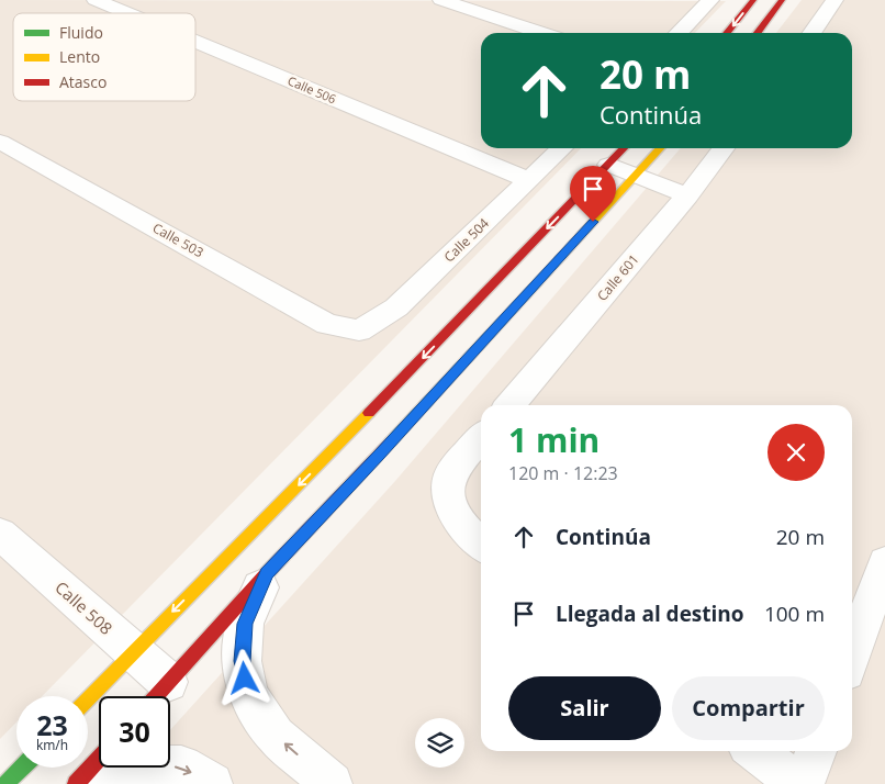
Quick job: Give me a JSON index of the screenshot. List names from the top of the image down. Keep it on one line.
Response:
{"streets":{"street":["Calle 506","Calle 503","Calle 504","Calle 601","Calle 508"]},"crossings":[["Calle 506","Calle 504"],["Calle 503","Calle 504"]],"legend":["Fluido","Lento","Atasco"],"page":{"turn":["20 m","Continúa"],"heading":["1 min","120 m · 12:23"],"list":[{"name":"Continúa","value":"20 m"},{"name":"Llegada al destino","value":"100 m"}],"buttons":["Salir","Compartir"],"speed":"23 km/h","limit":"30"}}
